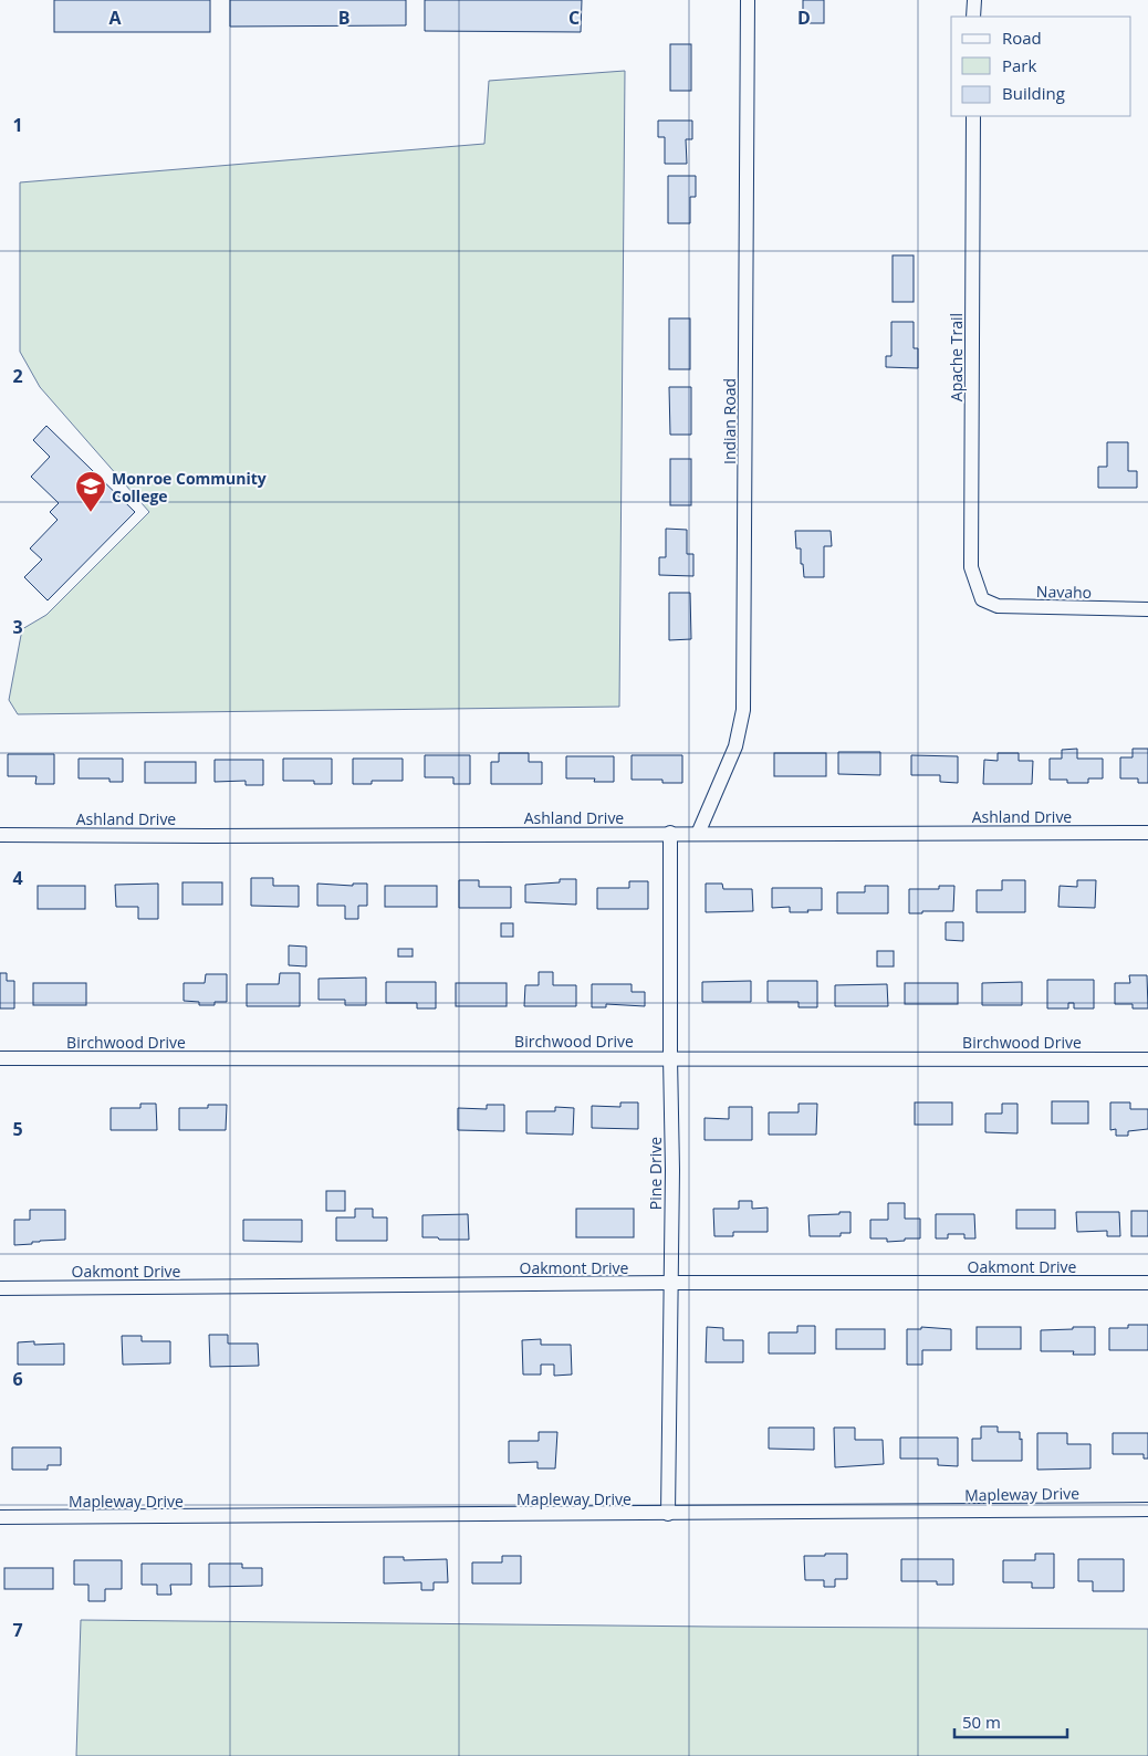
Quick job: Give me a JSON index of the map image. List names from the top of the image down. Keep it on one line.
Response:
{"streets":{"street":["Apache Trail","Indian Road","Navaho","Ashland Drive","Birchwood Drive","Pine Drive","Oakmont Drive","Mapleway Drive"]},"crossings":[["Apache Trail","Navaho"],["Indian Road","Ashland Drive"],["Ashland Drive","Pine Drive"],["Birchwood Drive","Pine Drive"],["Pine Drive","Oakmont Drive"],["Pine Drive","Mapleway Drive"]],"places":{"school or university":["Monroe Community College"]},"legend":["Road","Park","Building"],"scale_bar":"50 m","grid":{"columns":["A","B","C","D"],"rows":["1","2","3","4","5","6","7"]}}
